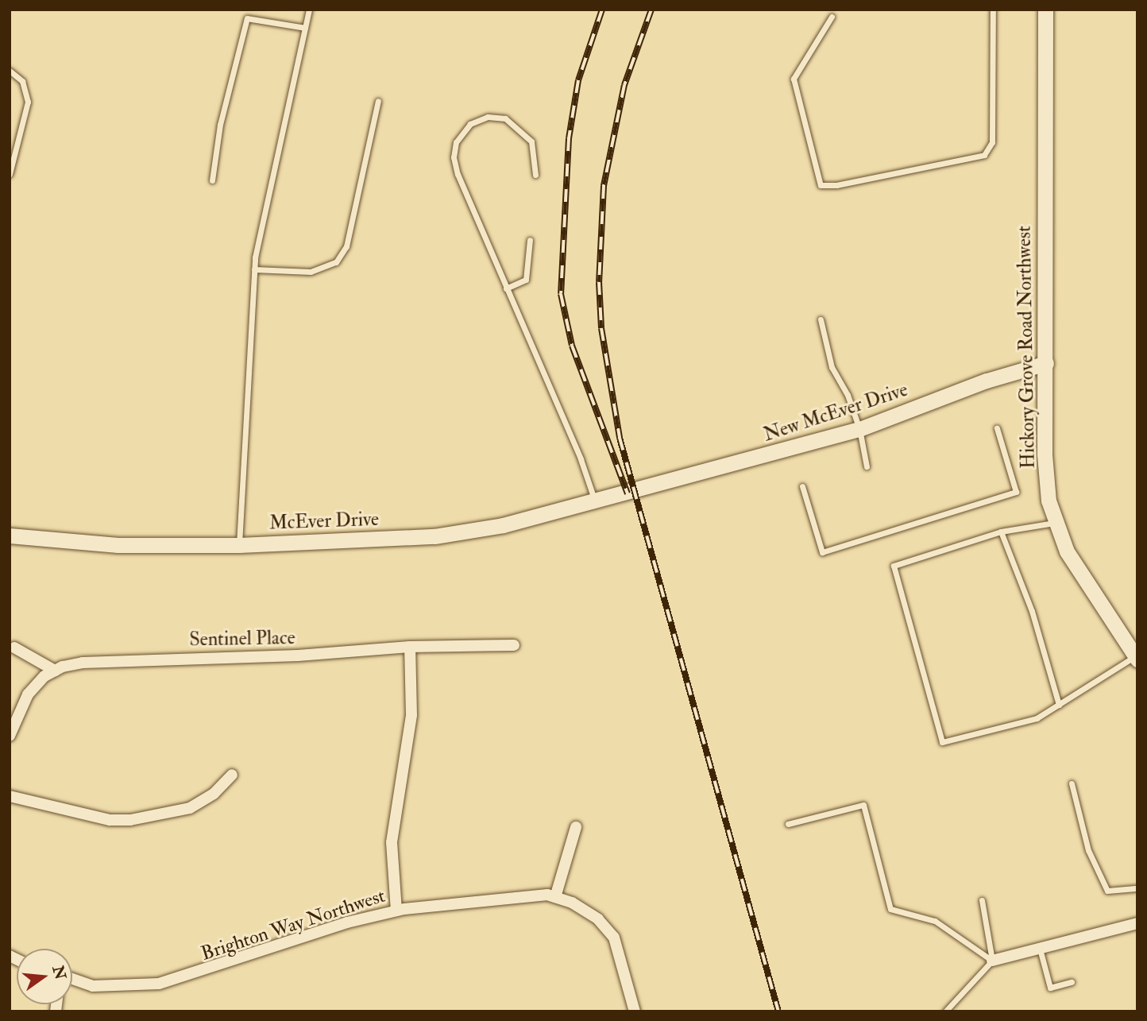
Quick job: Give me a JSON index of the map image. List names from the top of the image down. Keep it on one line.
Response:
{"streets":{"street":["Hickory Grove Road Northwest","New McEver Drive","McEver Drive","Sentinel Place","Brighton Way Northwest"]},"crossings":[["Hickory Grove Road Northwest","New McEver Drive"],["New McEver Drive","McEver Drive"]],"north":"right"}
